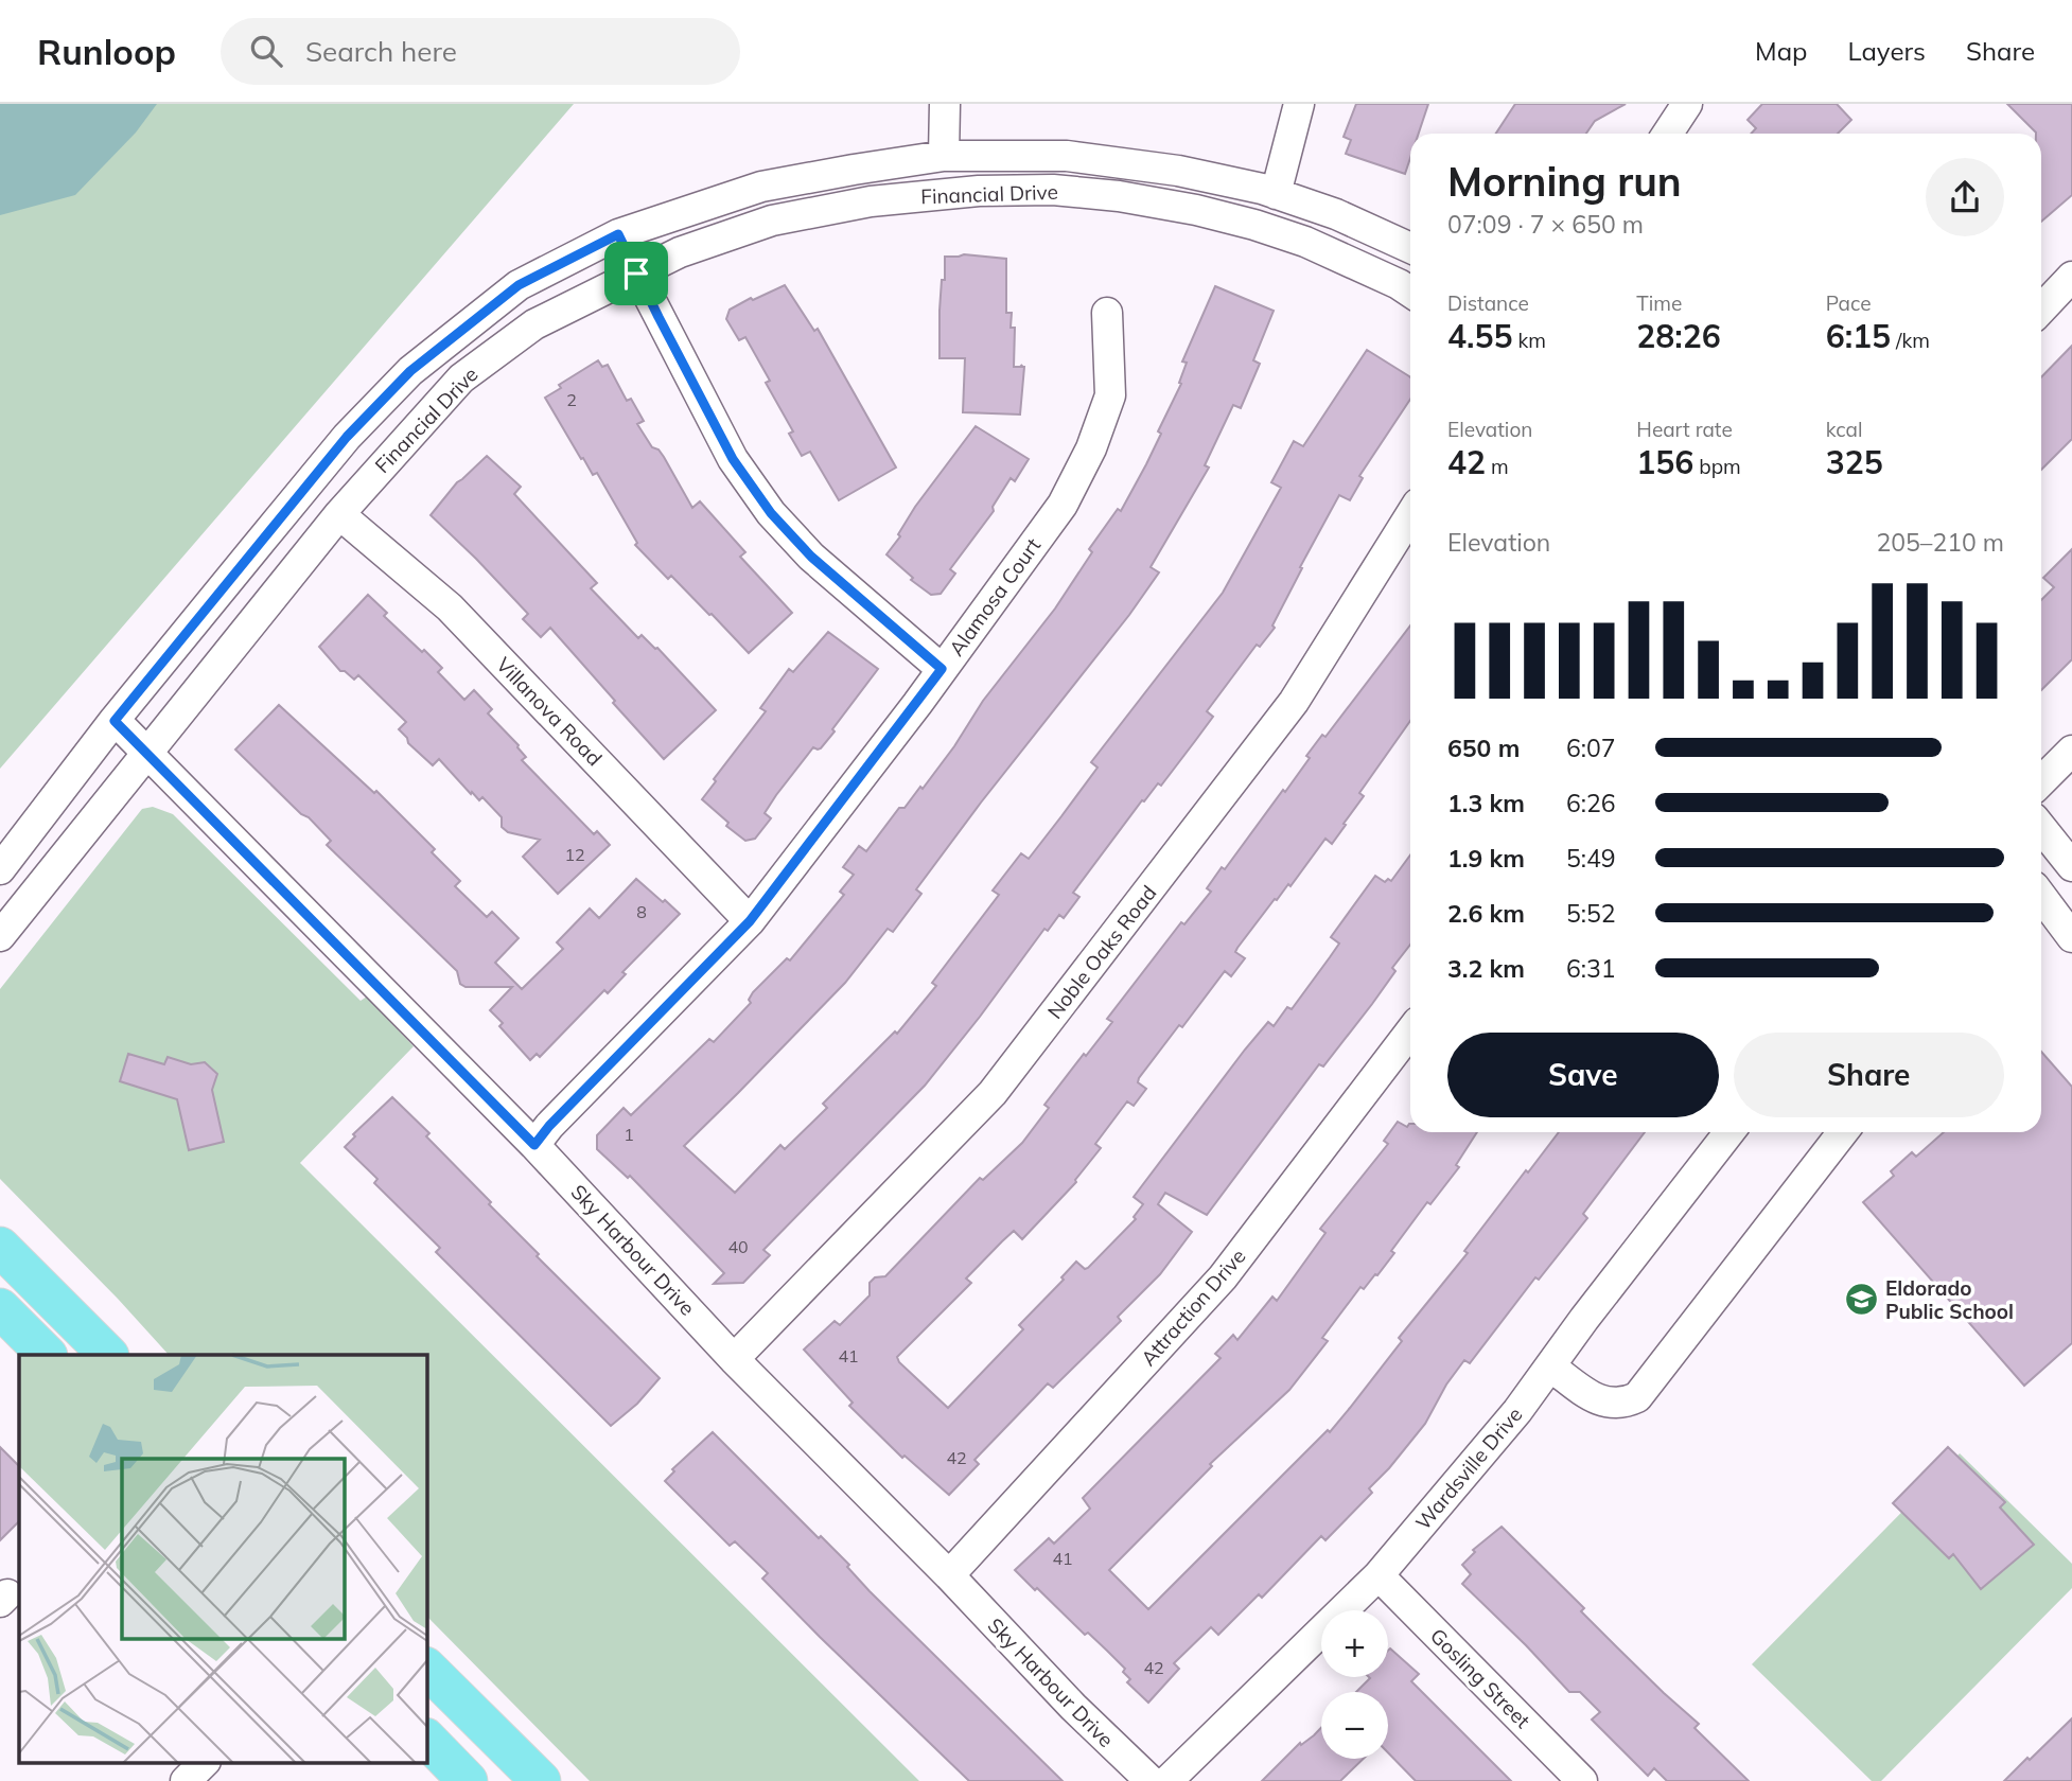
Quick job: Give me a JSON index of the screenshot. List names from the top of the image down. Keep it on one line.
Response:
{"streets":{"street":["Financial Drive","Alamosa Court","Villanova Road","Noble Oaks Road","Sky Harbour Drive","Attraction Drive","Wardsville Drive","Gosling Street"]},"crossings":[["Financial Drive","Villanova Road"],["Financial Drive","Sky Harbour Drive"],["Alamosa Court","Villanova Road"],["Alamosa Court","Sky Harbour Drive"],["Noble Oaks Road","Sky Harbour Drive"],["Sky Harbour Drive","Attraction Drive"],["Wardsville Drive","Gosling Street"]],"places":{"school or university":["Eldorado Public School"]},"house_numbers":["2","12","8","1","40","41","42","41","42"],"page":{"header":"Runloop","search":"Search here","nav":["Map","Layers","Share"],"heading":["Morning run","07:09 · 7 × 650 m"],"stats":[["Distance","4.55 km"],["Time","28:26"],["Pace","6:15 /km"],["Elevation","42 m"],["Heart rate","156 bpm"],["kcal","325"]],"chart":["Elevation","205–210 m"],"list":[{"name":"650 m","note":"6:07"},{"name":"1.3 km","note":"6:26"},{"name":"1.9 km","note":"5:49"},{"name":"2.6 km","note":"5:52"},{"name":"3.2 km","note":"6:31"}],"buttons":["Save","Share"],"map_buttons":["+","−"]}}
